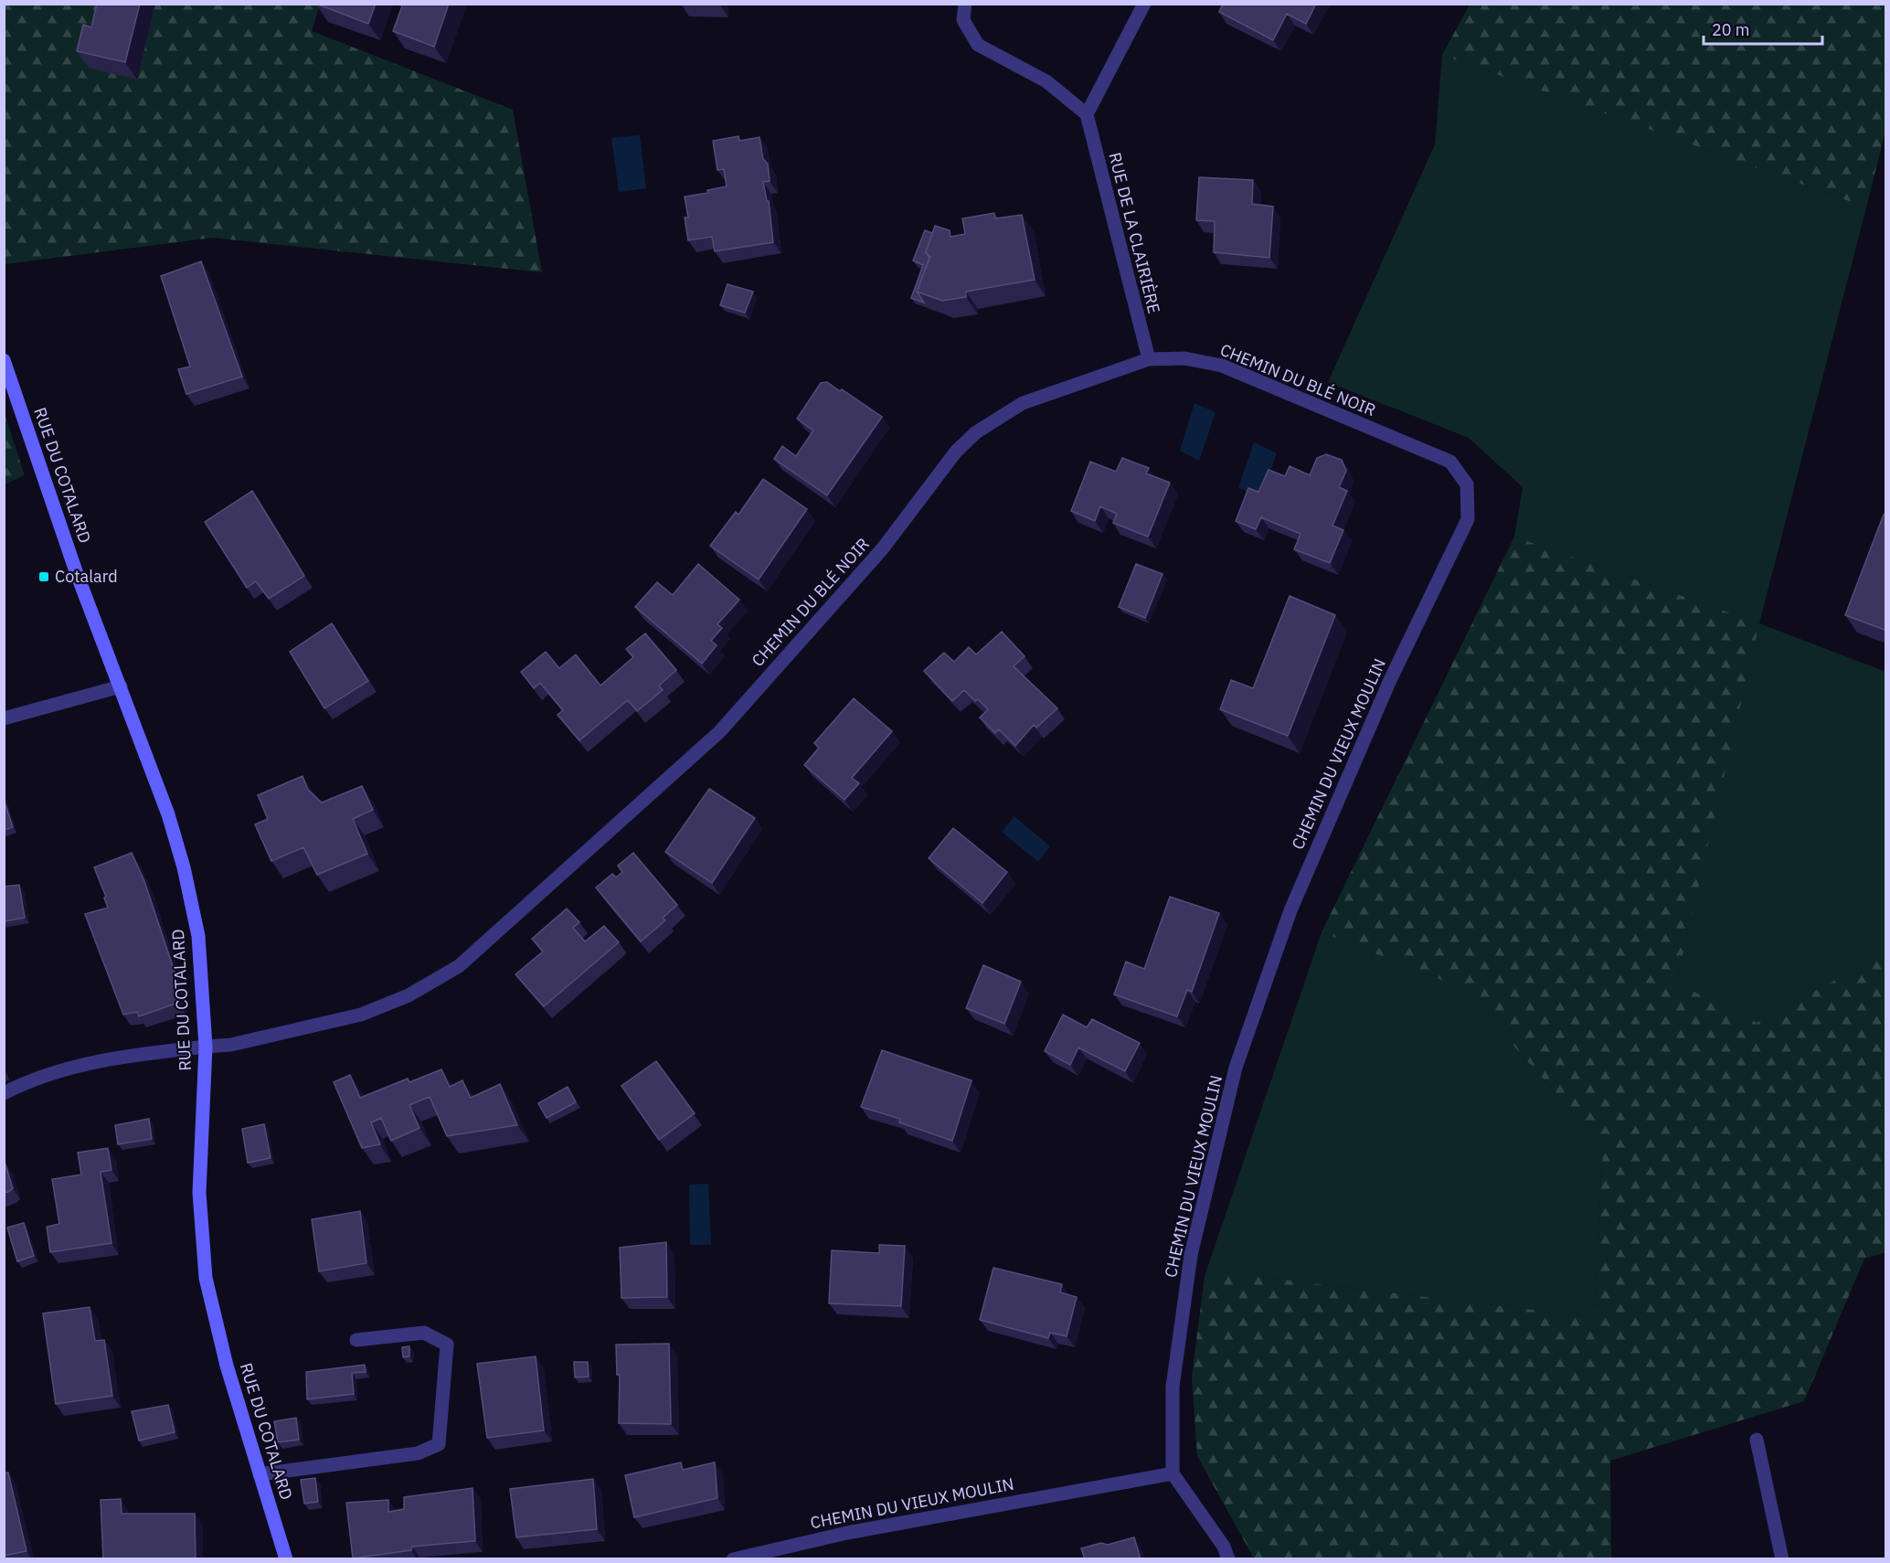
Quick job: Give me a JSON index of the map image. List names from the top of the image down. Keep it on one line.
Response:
{"streets":{"street":["RUE DE LA CLAIRIÈRE","CHEMIN DU BLÉ NOIR","RUE DU COTALARD","CHEMIN DU VIEUX MOULIN"]},"crossings":[["RUE DE LA CLAIRIÈRE","CHEMIN DU BLÉ NOIR"],["CHEMIN DU BLÉ NOIR","RUE DU COTALARD"],["CHEMIN DU BLÉ NOIR","CHEMIN DU VIEUX MOULIN"]],"places":{"transit":["Cotalard"]},"scale_bar":"20 m"}
